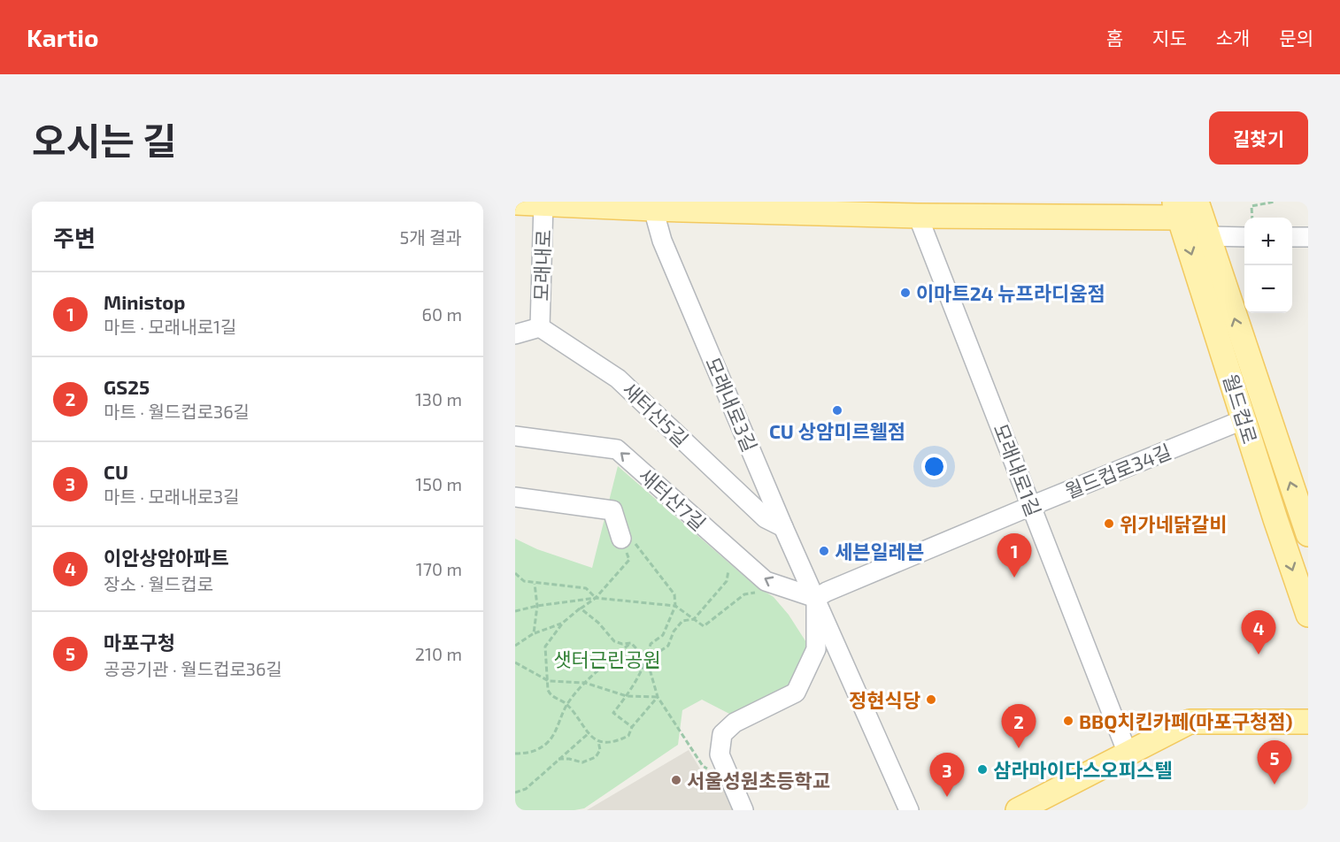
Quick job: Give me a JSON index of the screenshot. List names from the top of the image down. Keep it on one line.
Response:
{"streets":{"main road":["모래내로","월드컵로"],"street":["모래내로3길","새터산5길","모래내로1길","월드컵로34길","새터산7길"]},"crossings":[["모래내로","모래내로3길"],["모래내로","월드컵로"],["모래내로","새터산5길"],["모래내로","모래내로1길"],["모래내로3길","새터산5길"],["모래내로3길","월드컵로34길"],["모래내로3길","새터산7길"],["월드컵로","월드컵로34길"],["모래내로1길","월드컵로34길"],["월드컵로34길","새터산7길"]],"one_way":["새터산7길"],"parks":["샛터근린공원"],"places":["이마트24 뉴프라디움점","CU 상암미르웰점","위가네닭갈비","세븐일레븐","정현식당","BBQ치킨카페(마포구청점)","삼라마이다스오피스텔","서울성원초등학교"],"page":{"header":"Kartio","nav":["홈","지도","소개","문의"],"title":"오시는 길","buttons":"길찾기","heading":["주변","5개 결과"],"map_buttons":["+","−"],"list":[{"mark":"1","name":"Ministop","note":"마트 · 모래내로1길","value":"60 m"},{"mark":"2","name":"GS25","note":"마트 · 월드컵로36길","value":"130 m"},{"mark":"3","name":"CU","note":"마트 · 모래내로3길","value":"150 m"},{"mark":"4","name":"이안상암아파트","note":"장소 · 월드컵로","value":"170 m"},{"mark":"5","name":"마포구청","note":"공공기관 · 월드컵로36길","value":"210 m"}],"pins":["1","4","2","5","3"]}}
